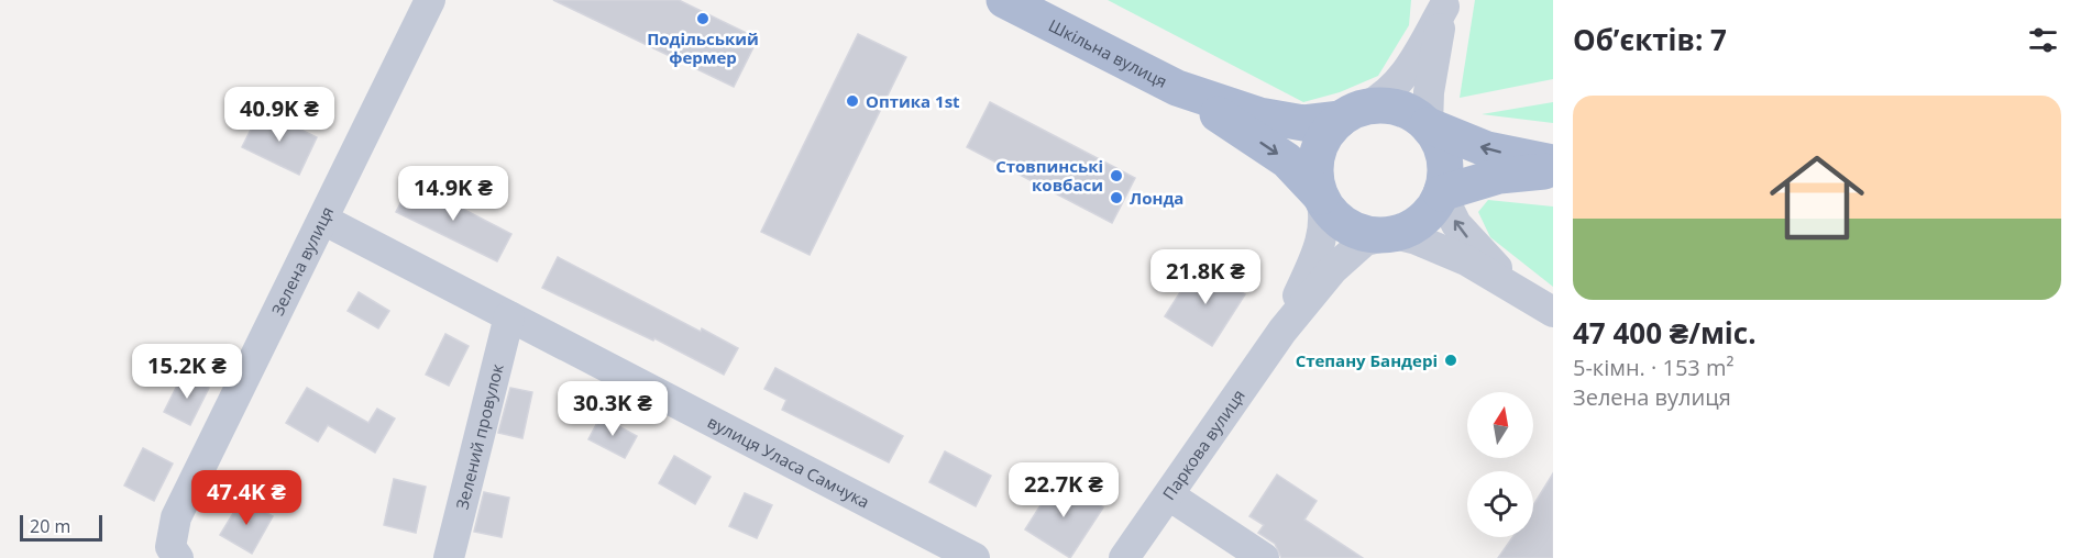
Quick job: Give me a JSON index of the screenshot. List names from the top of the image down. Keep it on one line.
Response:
{"streets":{"main road":["Шкільна вулиця"],"street":["Зелена вулиця","Зелений провулок","Паркова вулиця","вулиця Уласа Самчука"]},"crossings":[["Шкільна вулиця","Паркова вулиця"],["Зелена вулиця","вулиця Уласа Самчука"],["Зелений провулок","вулиця Уласа Самчука"]],"places":["Подільський фермер","Оптика 1st","Стовпинські ковбаси","Лонда","Степану Бандері"],"scale_bar":"20 m","north":"top","page":{"heading":"Об’єктів: 7","list":[{"name":"47 400 ₴/міс.","note":"5-кімн. · 153 m² · Зелена вулиця"}],"price":["40.9K ₴","14.9K ₴","21.8K ₴","15.2K ₴","30.3K ₴","22.7K ₴","47.4K ₴"],"scale":"20 m"}}
